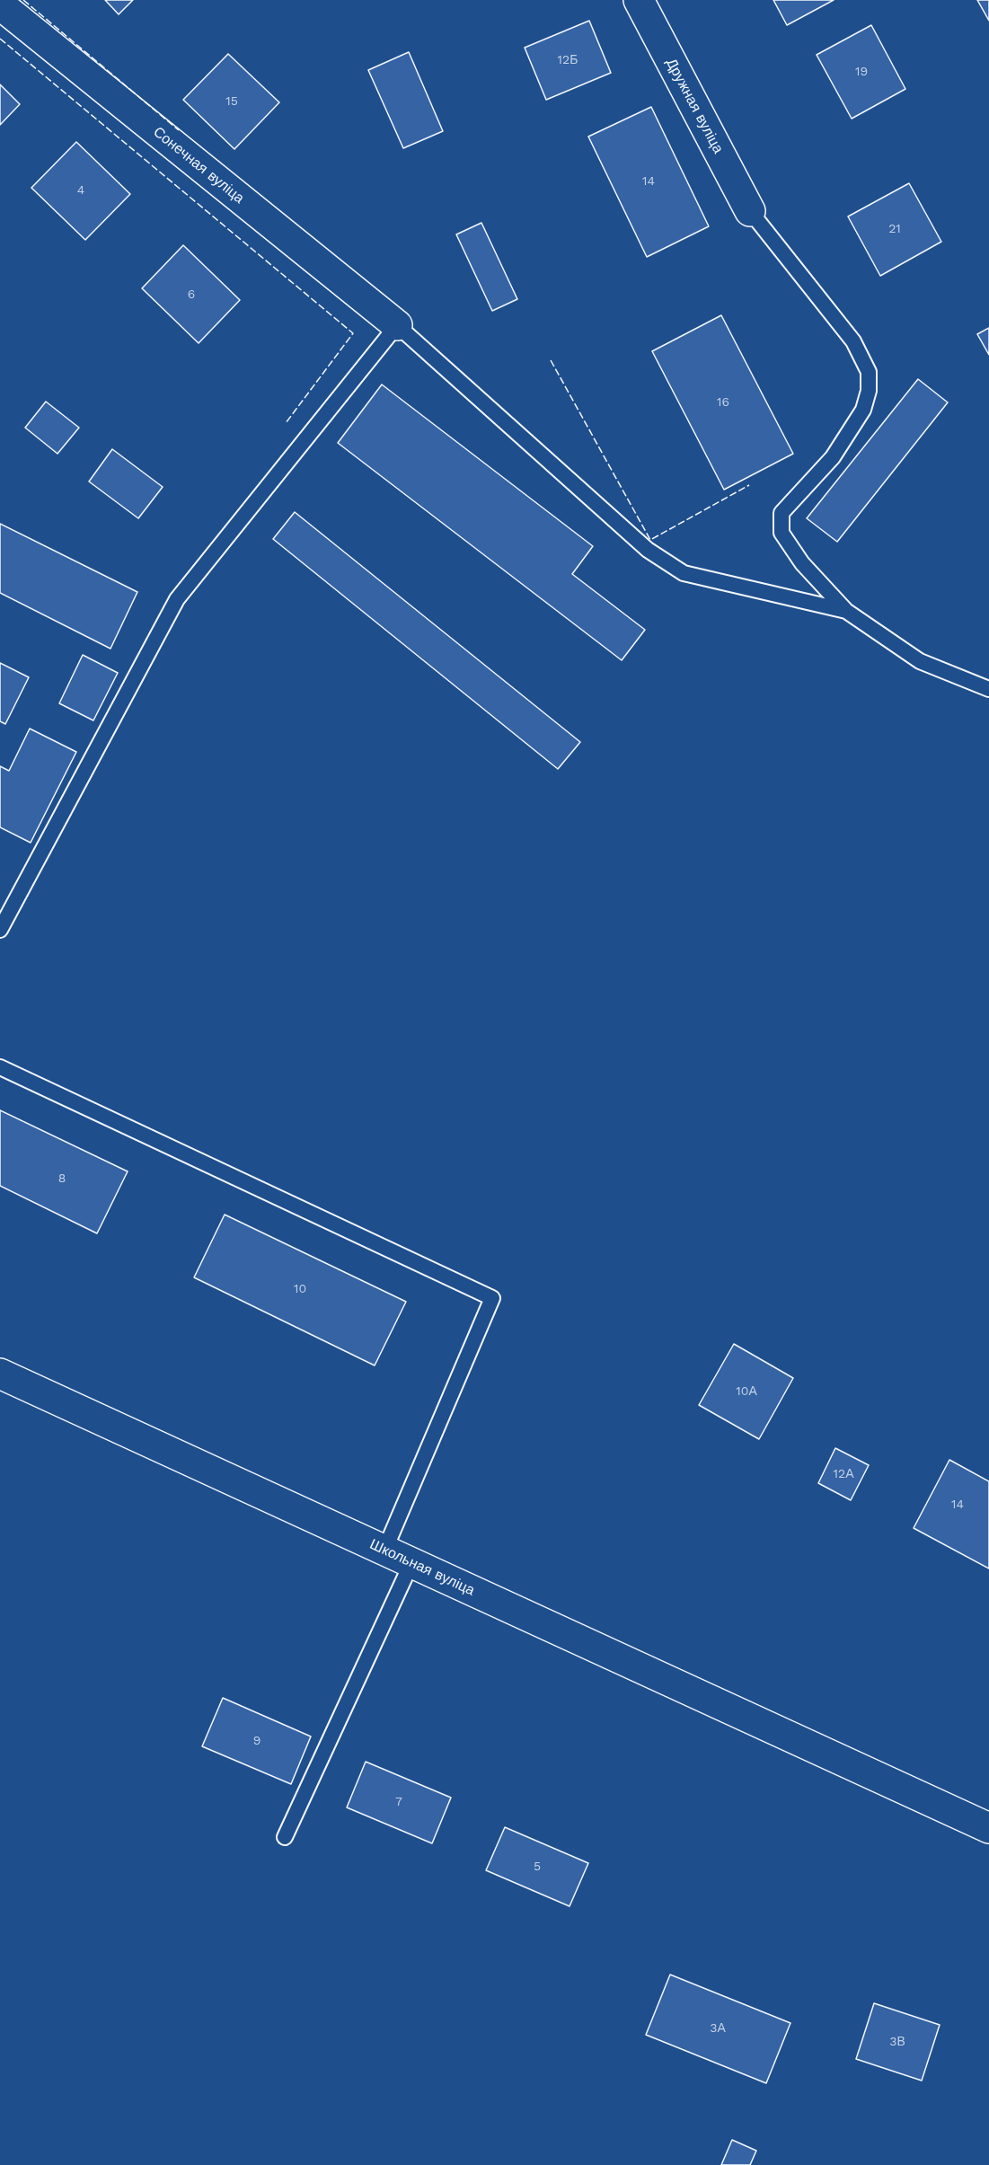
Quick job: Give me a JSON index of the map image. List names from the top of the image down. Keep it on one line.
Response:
{"streets":{"street":["Дружная вуліца","Сонечная вуліца","Школьная вуліца"]},"house_numbers":["12Б","19","15","14","4","21","6","16","8","10","10А","12А","14","9","7","5","3А","3В"]}
